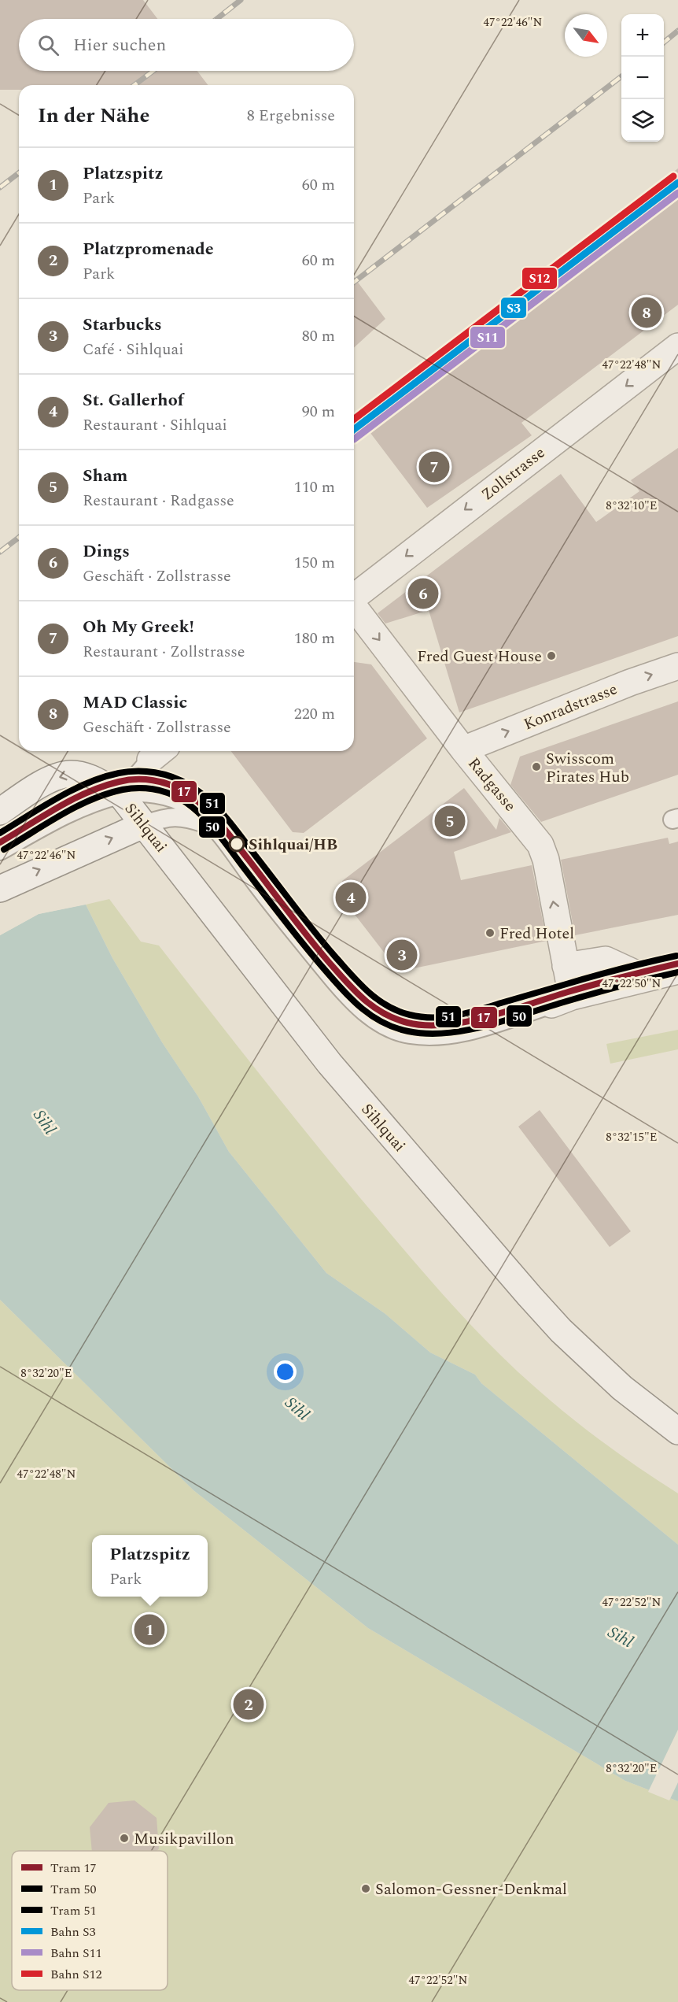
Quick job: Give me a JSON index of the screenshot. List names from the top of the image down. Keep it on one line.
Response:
{"streets":{"street":["Zollstrasse","Konradstrasse","Radgasse","Sihlquai"]},"crossings":[["Konradstrasse","Radgasse"]],"one_way":["Zollstrasse","Konradstrasse"],"water":["Sihl"],"places":["Fred Guest House","Swisscom Pirates Hub","Sihlquai/HB","Fred Hotel","Musikpavillon","Salomon-Gessner-Denkmal"],"lines":["rail line S12","rail line S3","rail line S11","tram line 51","tram line 17","tram line 50"],"legend":["Tram 17","Tram 50","Tram 51","Bahn S3","Bahn S11","Bahn S12"],"north":"bottom right","page":{"map_buttons":["+","−"],"search":"Hier suchen","heading":["In der Nähe","8 Ergebnisse"],"list":[{"mark":"1","name":"Platzspitz","note":"Park","value":"60 m"},{"mark":"2","name":"Platzpromenade","note":"Park","value":"60 m"},{"mark":"3","name":"Starbucks","note":"Café · Sihlquai","value":"80 m"},{"mark":"4","name":"St. Gallerhof","note":"Restaurant · Sihlquai","value":"90 m"},{"mark":"5","name":"Sham","note":"Restaurant · Radgasse","value":"110 m"},{"mark":"6","name":"Dings","note":"Geschäft · Zollstrasse","value":"150 m"},{"mark":"7","name":"Oh My Greek!","note":"Restaurant · Zollstrasse","value":"180 m"},{"mark":"8","name":"MAD Classic","note":"Geschäft · Zollstrasse","value":"220 m"}],"pins":["8","7","6","5","4","3","1","2"],"popup":["Platzspitz","Park"]},"coordinates":["47°22'46\"N","47°22'48\"N","8°32'10\"E","47°22'50\"N","8°32'15\"E","8°32'20\"E","47°22'52\"N"]}
